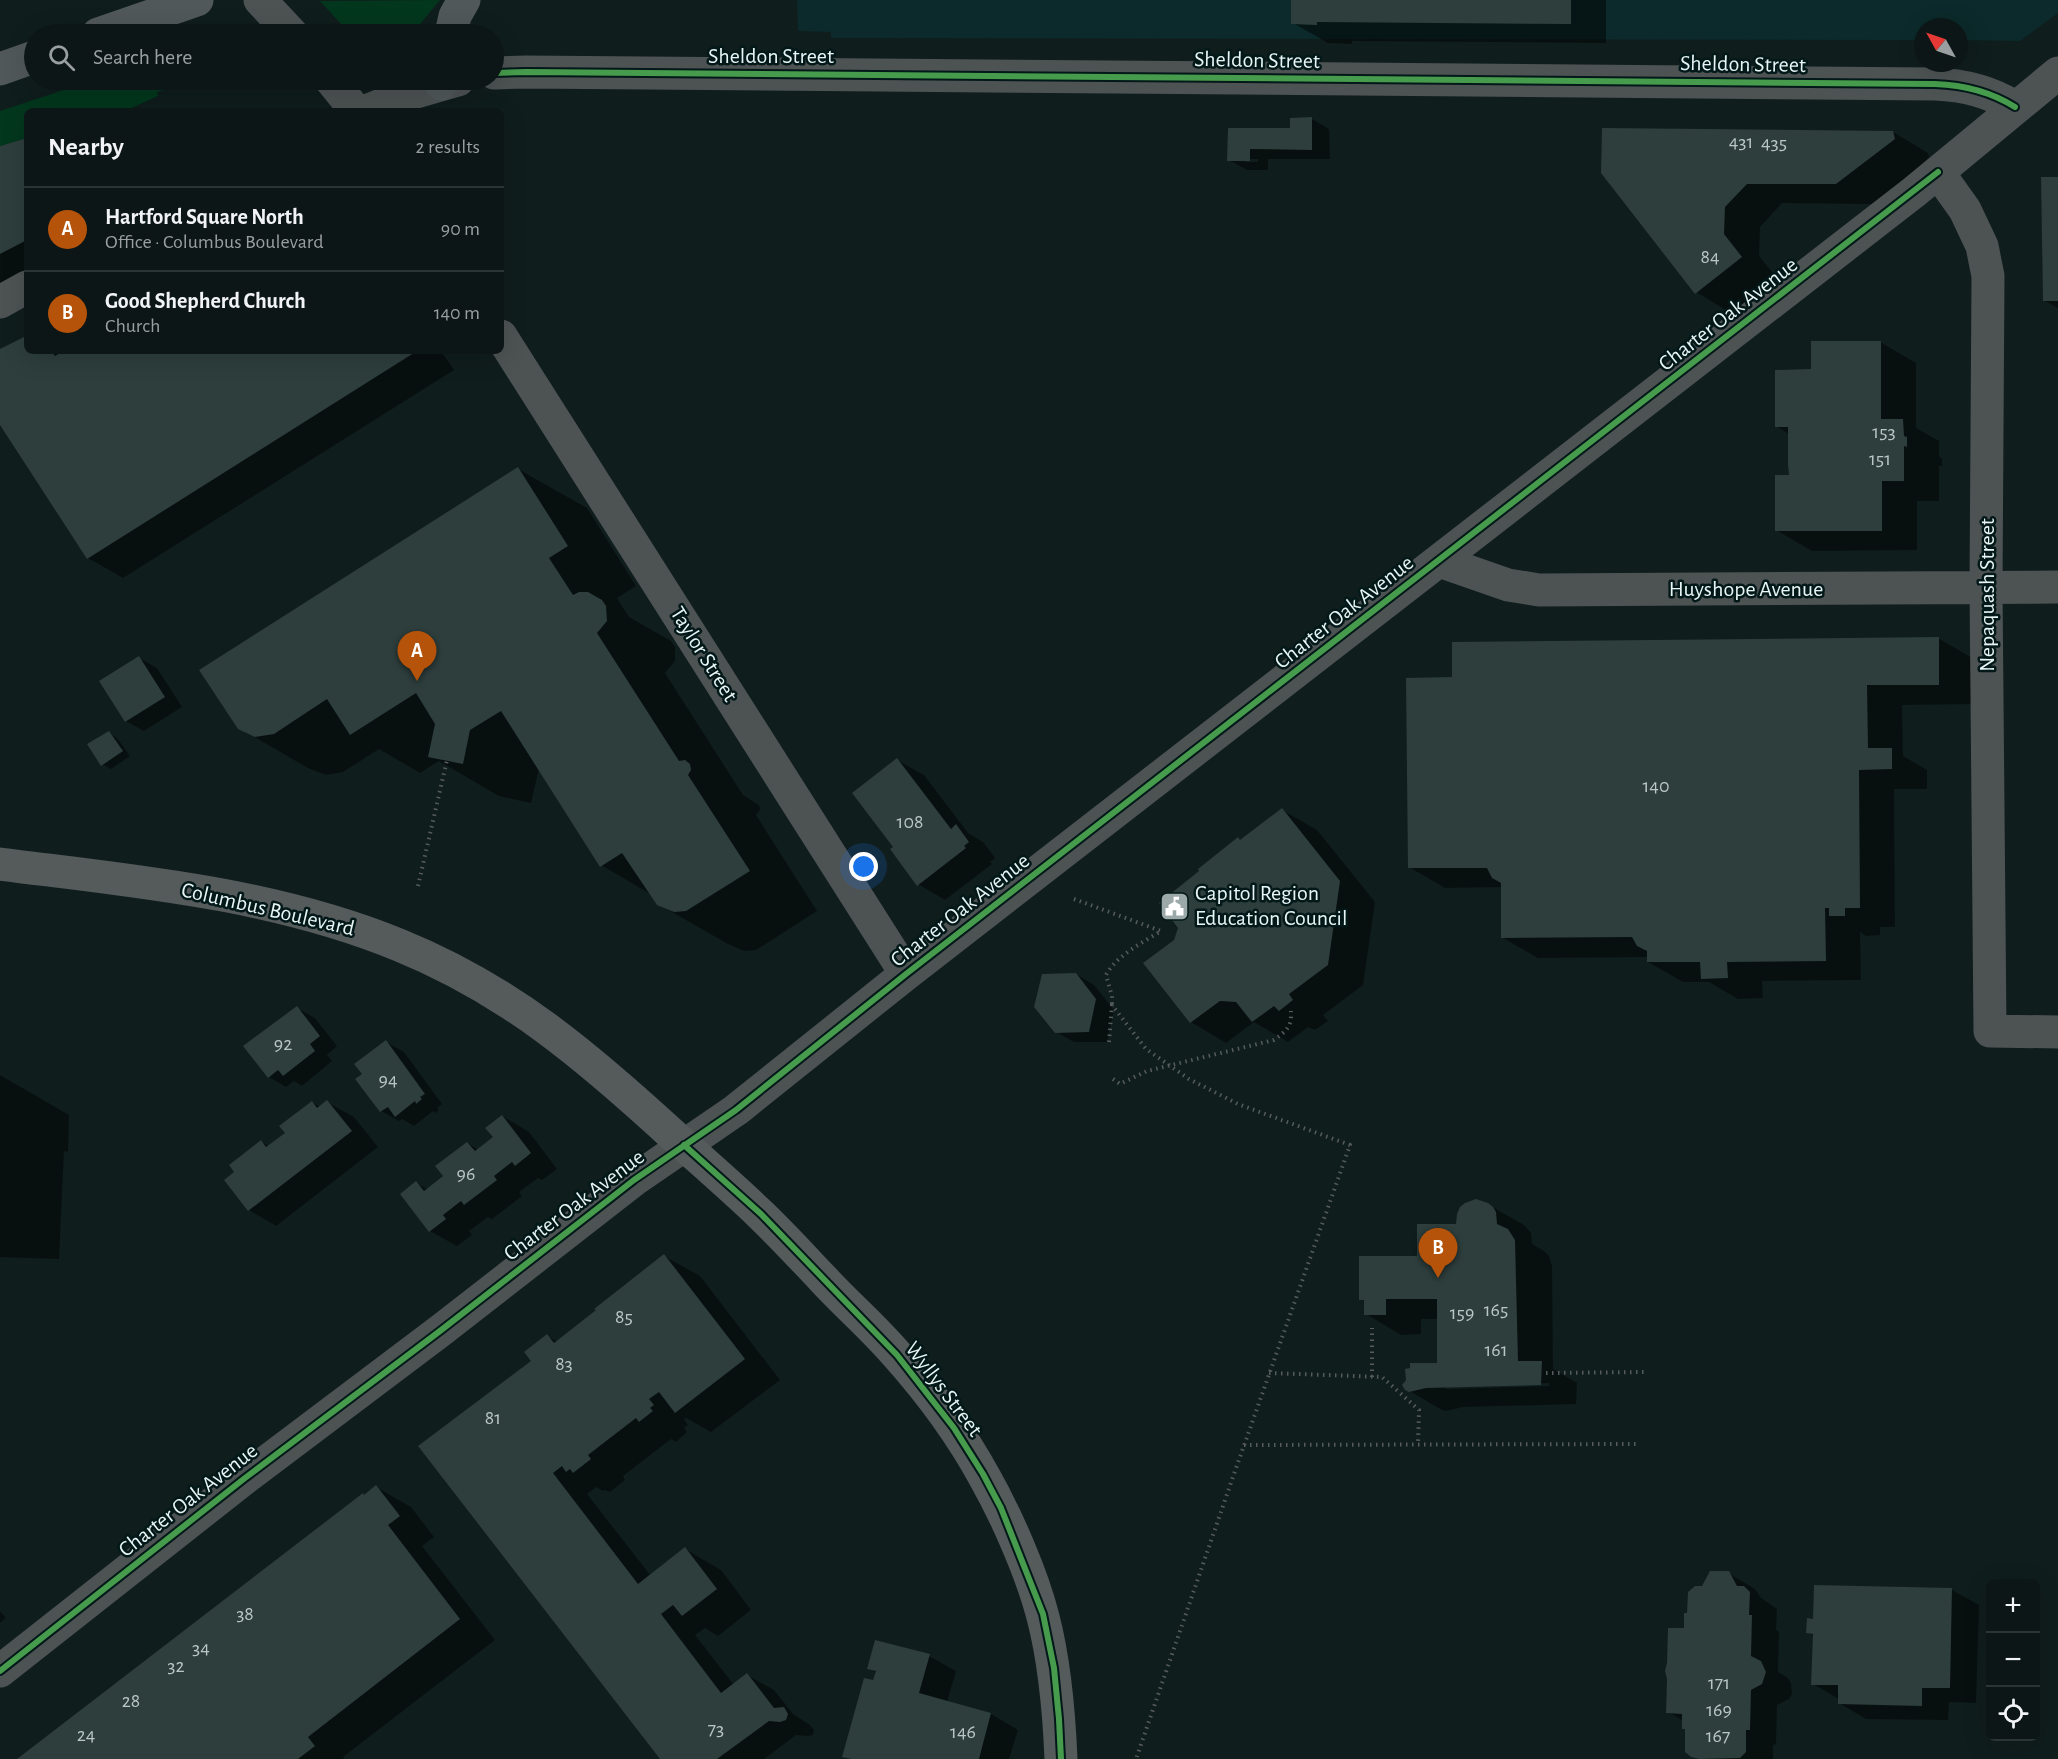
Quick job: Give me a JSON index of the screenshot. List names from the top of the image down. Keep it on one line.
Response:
{"streets":{"main road":["Columbus Boulevard","Wyllys Street"],"street":["Sheldon Street","Charter Oak Avenue","Huyshope Avenue","Nepaquash Street","Taylor Street"]},"crossings":[["Sheldon Street","Charter Oak Avenue"],["Charter Oak Avenue","Huyshope Avenue"],["Charter Oak Avenue","Nepaquash Street"],["Charter Oak Avenue","Taylor Street"],["Charter Oak Avenue","Columbus Boulevard"],["Charter Oak Avenue","Wyllys Street"],["Huyshope Avenue","Nepaquash Street"],["Columbus Boulevard","Wyllys Street"]],"places":{"public building":["Capitol Region Education Council"]},"house_numbers":["431","435","84","153","151","140","108","92","94","96","165","159","85","161","83","81","38","34","32","171","28","169","73","146","24","167"],"north":"top left","page":{"search":"Search here","heading":["Nearby","2 results"],"list":[{"mark":"A","name":"Hartford Square North","note":"Office · Columbus Boulevard","value":"90 m"},{"mark":"B","name":"Good Shepherd Church","note":"Church","value":"140 m"}],"pins":["A","B"],"map_buttons":["+","−"]}}
